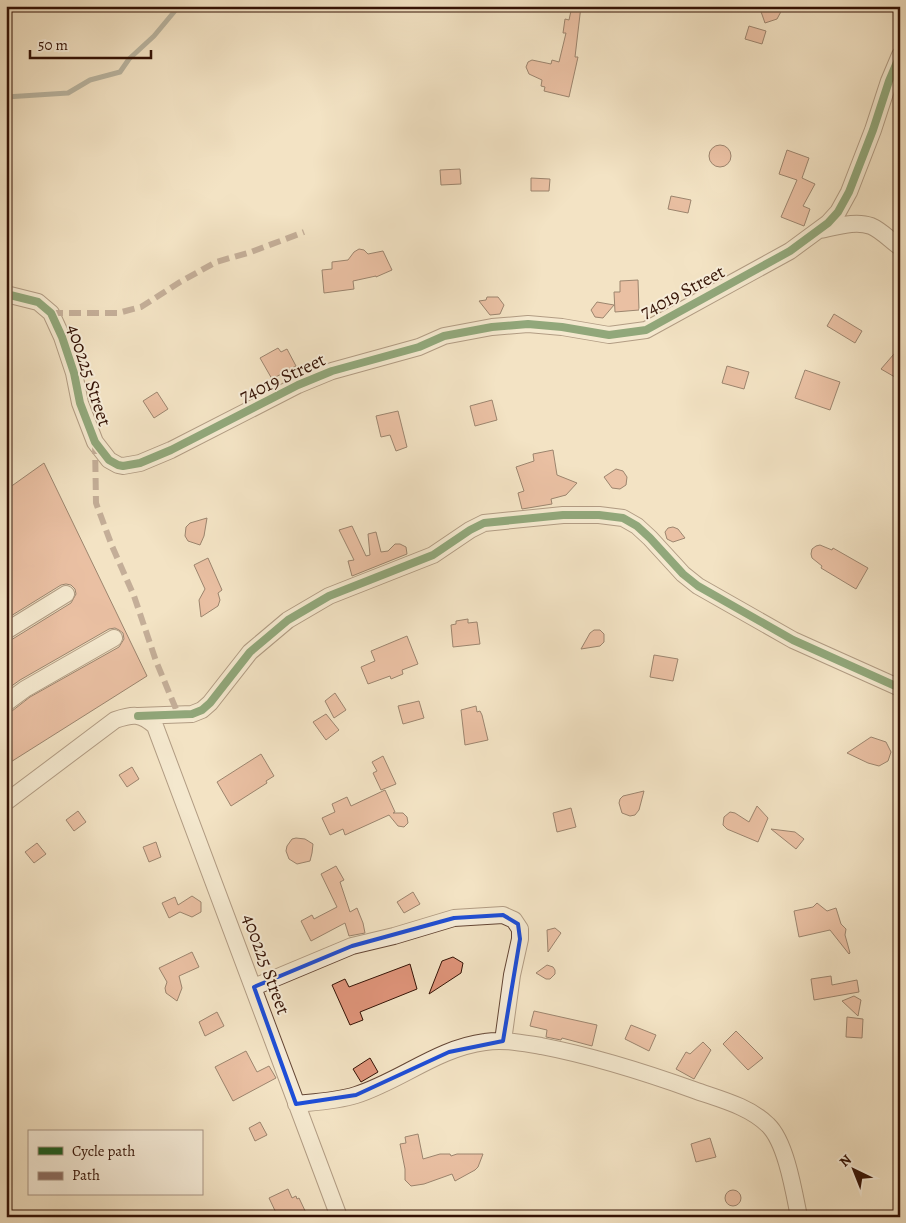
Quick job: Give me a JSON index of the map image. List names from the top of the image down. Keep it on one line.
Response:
{"streets":{"street":["74019 Street","400225 Street"]},"crossings":[["74019 Street","400225 Street"]],"legend":["Cycle path","Path"],"scale_bar":"50 m","north":"top left"}
